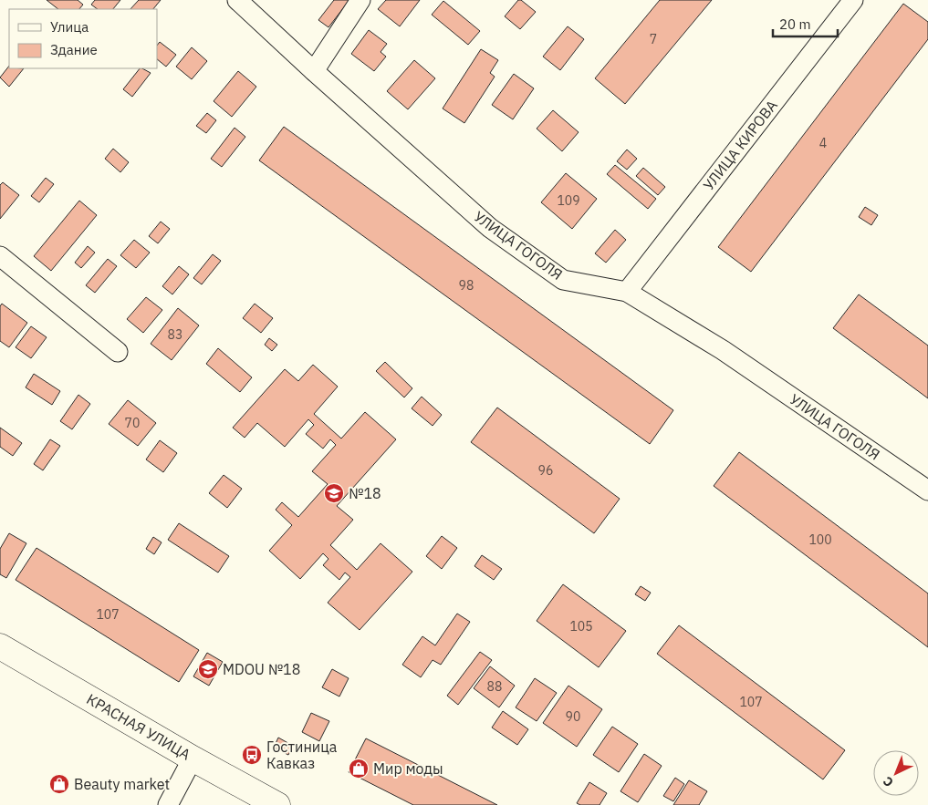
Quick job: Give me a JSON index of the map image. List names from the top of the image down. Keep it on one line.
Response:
{"streets":{"main road":["КРАСНАЯ УЛИЦА"],"street":["УЛИЦА КИРОВА","УЛИЦА ГОГОЛЯ"]},"crossings":[["УЛИЦА КИРОВА","УЛИЦА ГОГОЛЯ"]],"places":{"school or university":["№18","MDOU №18"],"bus stop":["Гостиница Кавказ"],"shop":["Мир моды","Beauty market"]},"house_numbers":["7","4","109","98","83","70","96","100","107","105","88","107","90"],"legend":["Улица","Здание"],"scale_bar":"20 m","north":"bottom left"}
